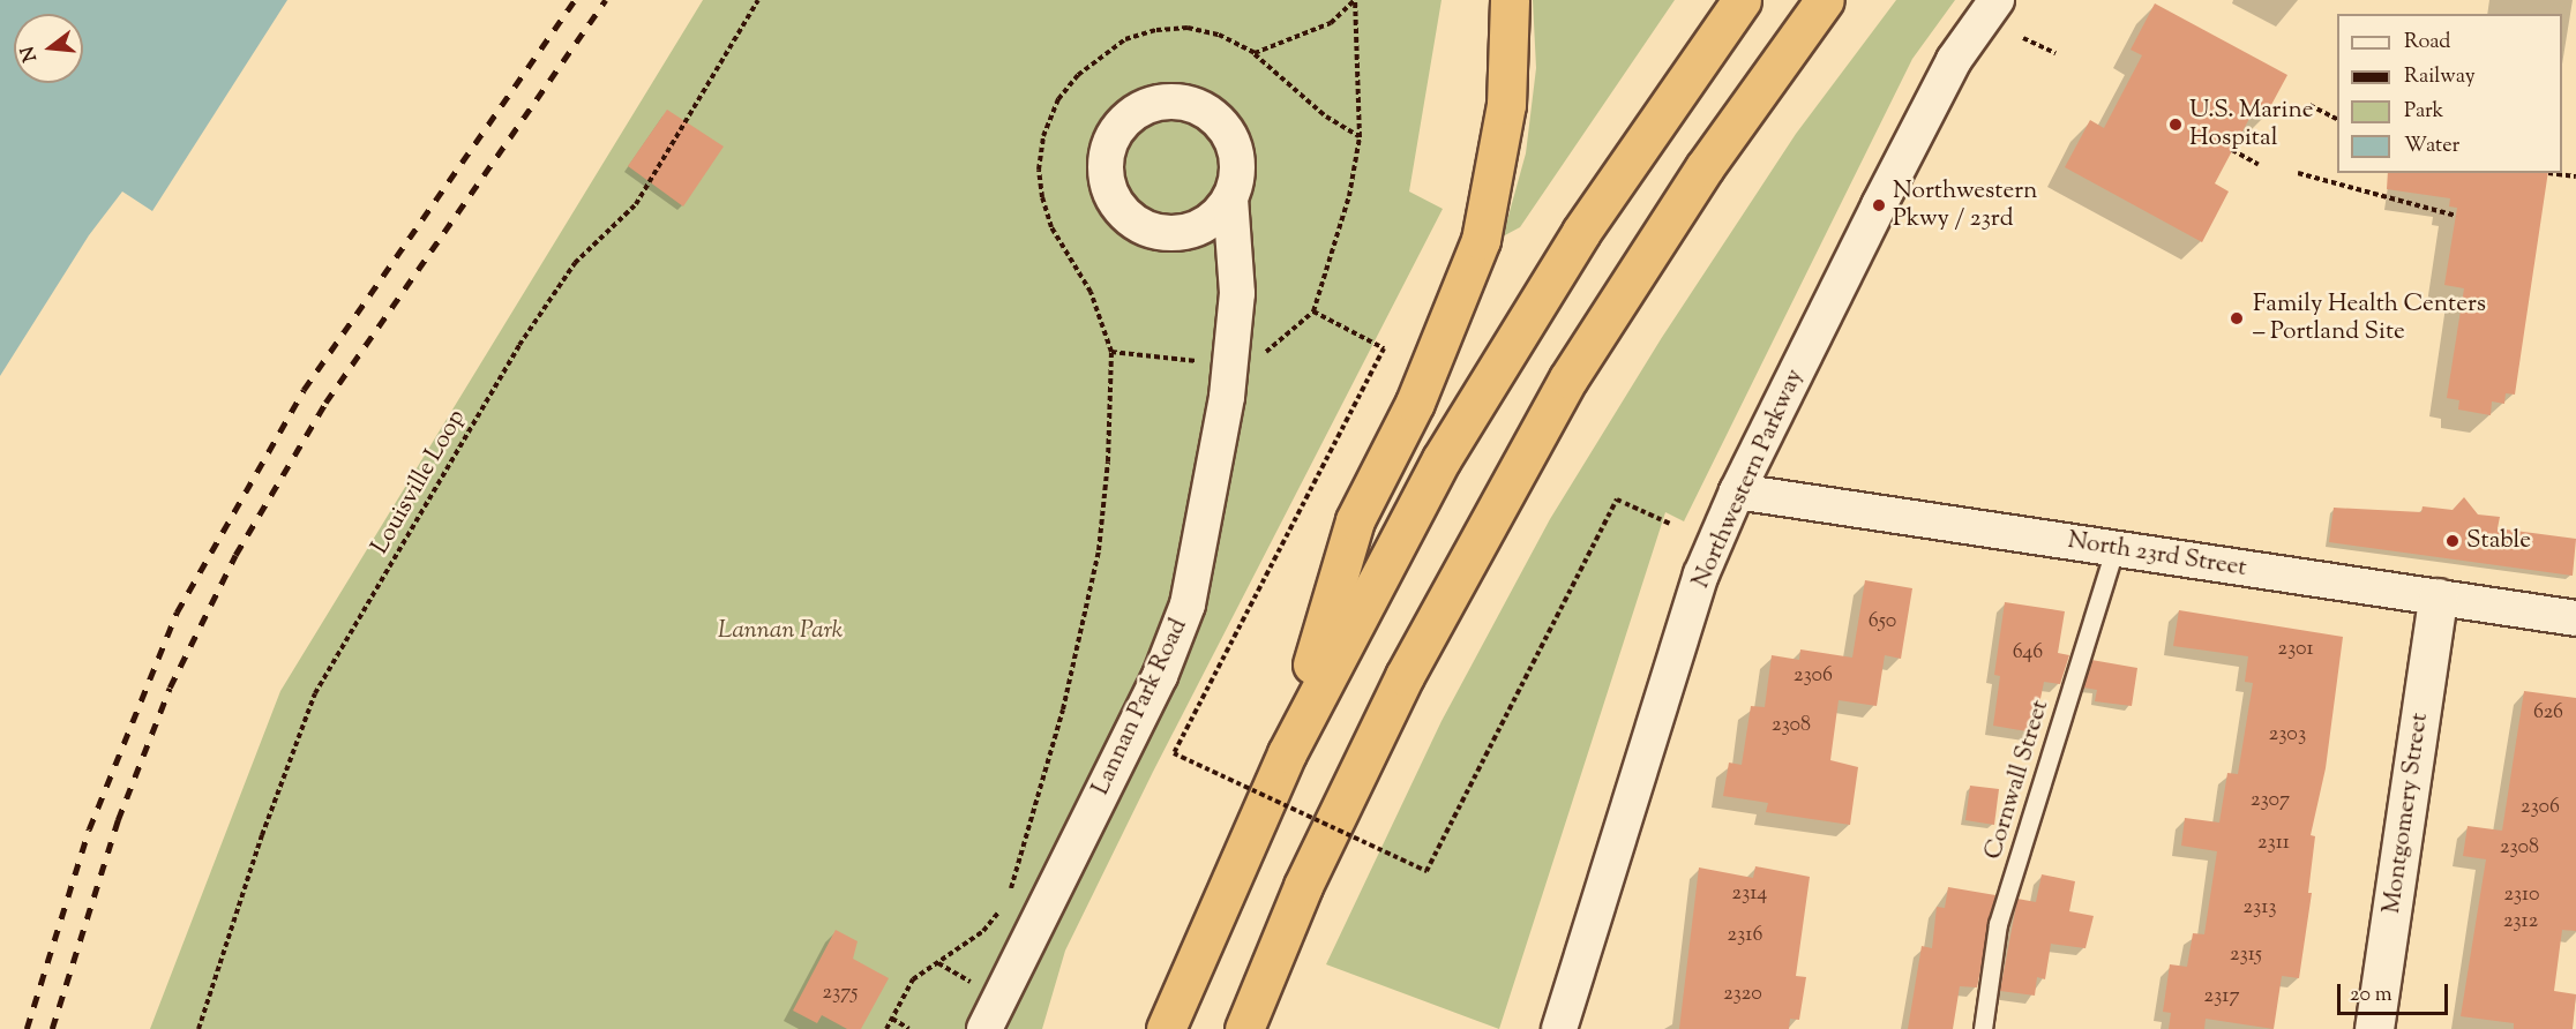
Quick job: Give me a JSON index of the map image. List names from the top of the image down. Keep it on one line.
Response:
{"streets":{"street":["Northwestern Parkway","North 23rd Street","Lannan Park Road","Montgomery Street"],"lane":["Cornwall Street"],"path":["Louisville Loop"]},"crossings":[["Northwestern Parkway","North 23rd Street"],["North 23rd Street","Cornwall Street"],["North 23rd Street","Montgomery Street"]],"parks":["Lannan Park"],"places":["U.S. Marine Hospital","Northwestern Pkwy / 23rd","Family Health Centers – Portland Site","Stable"],"house_numbers":["650","2301","646","2306","626","2308","2303","2307","2306","2311","2308","2314","2310","2313","2312","2316","2315","2375","2320","2317"],"legend":["Road","Railway","Park","Water"],"scale_bar":"20 m","north":"left"}
